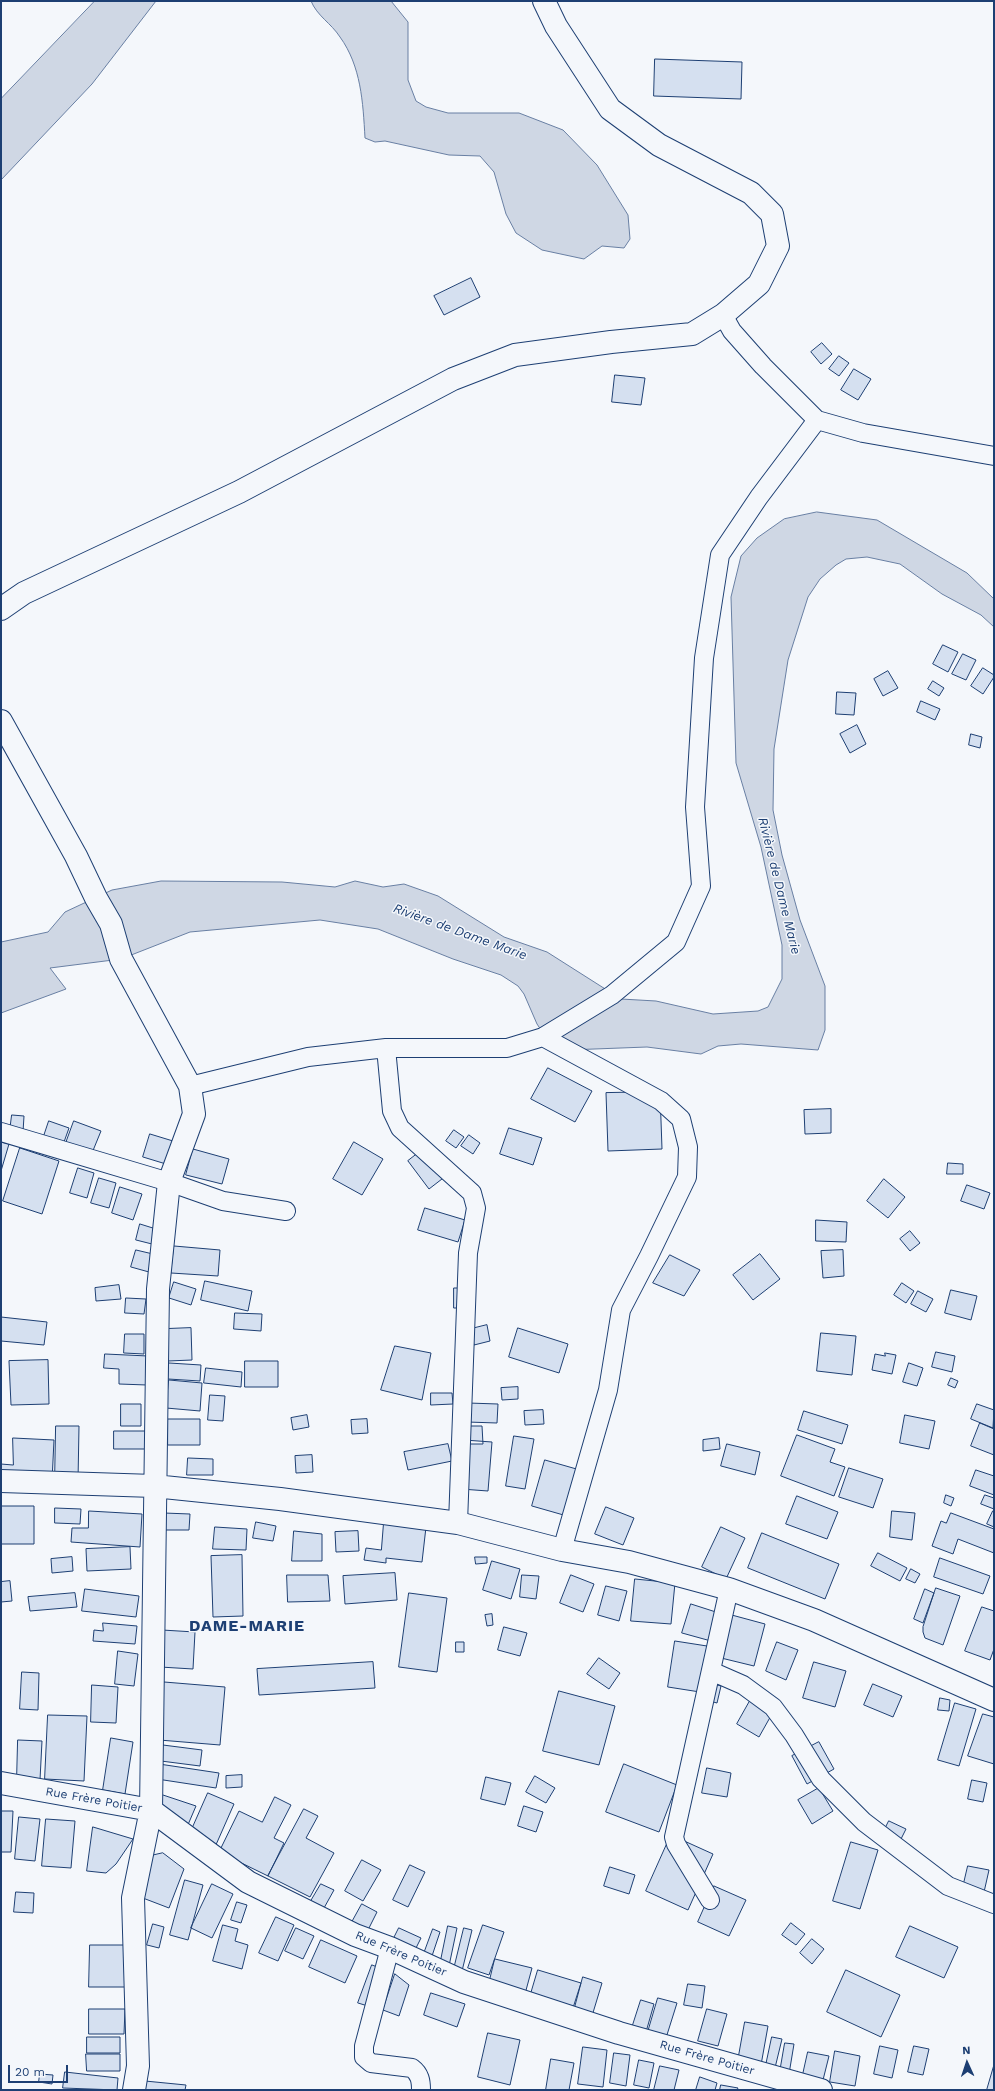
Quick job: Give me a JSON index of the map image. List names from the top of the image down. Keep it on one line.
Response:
{"streets":{"street":["Rue Frère Poitier"]},"districts":["DAME-MARIE"],"water":["Rivière de Dame Marie"],"scale_bar":"20 m","north":"top"}
